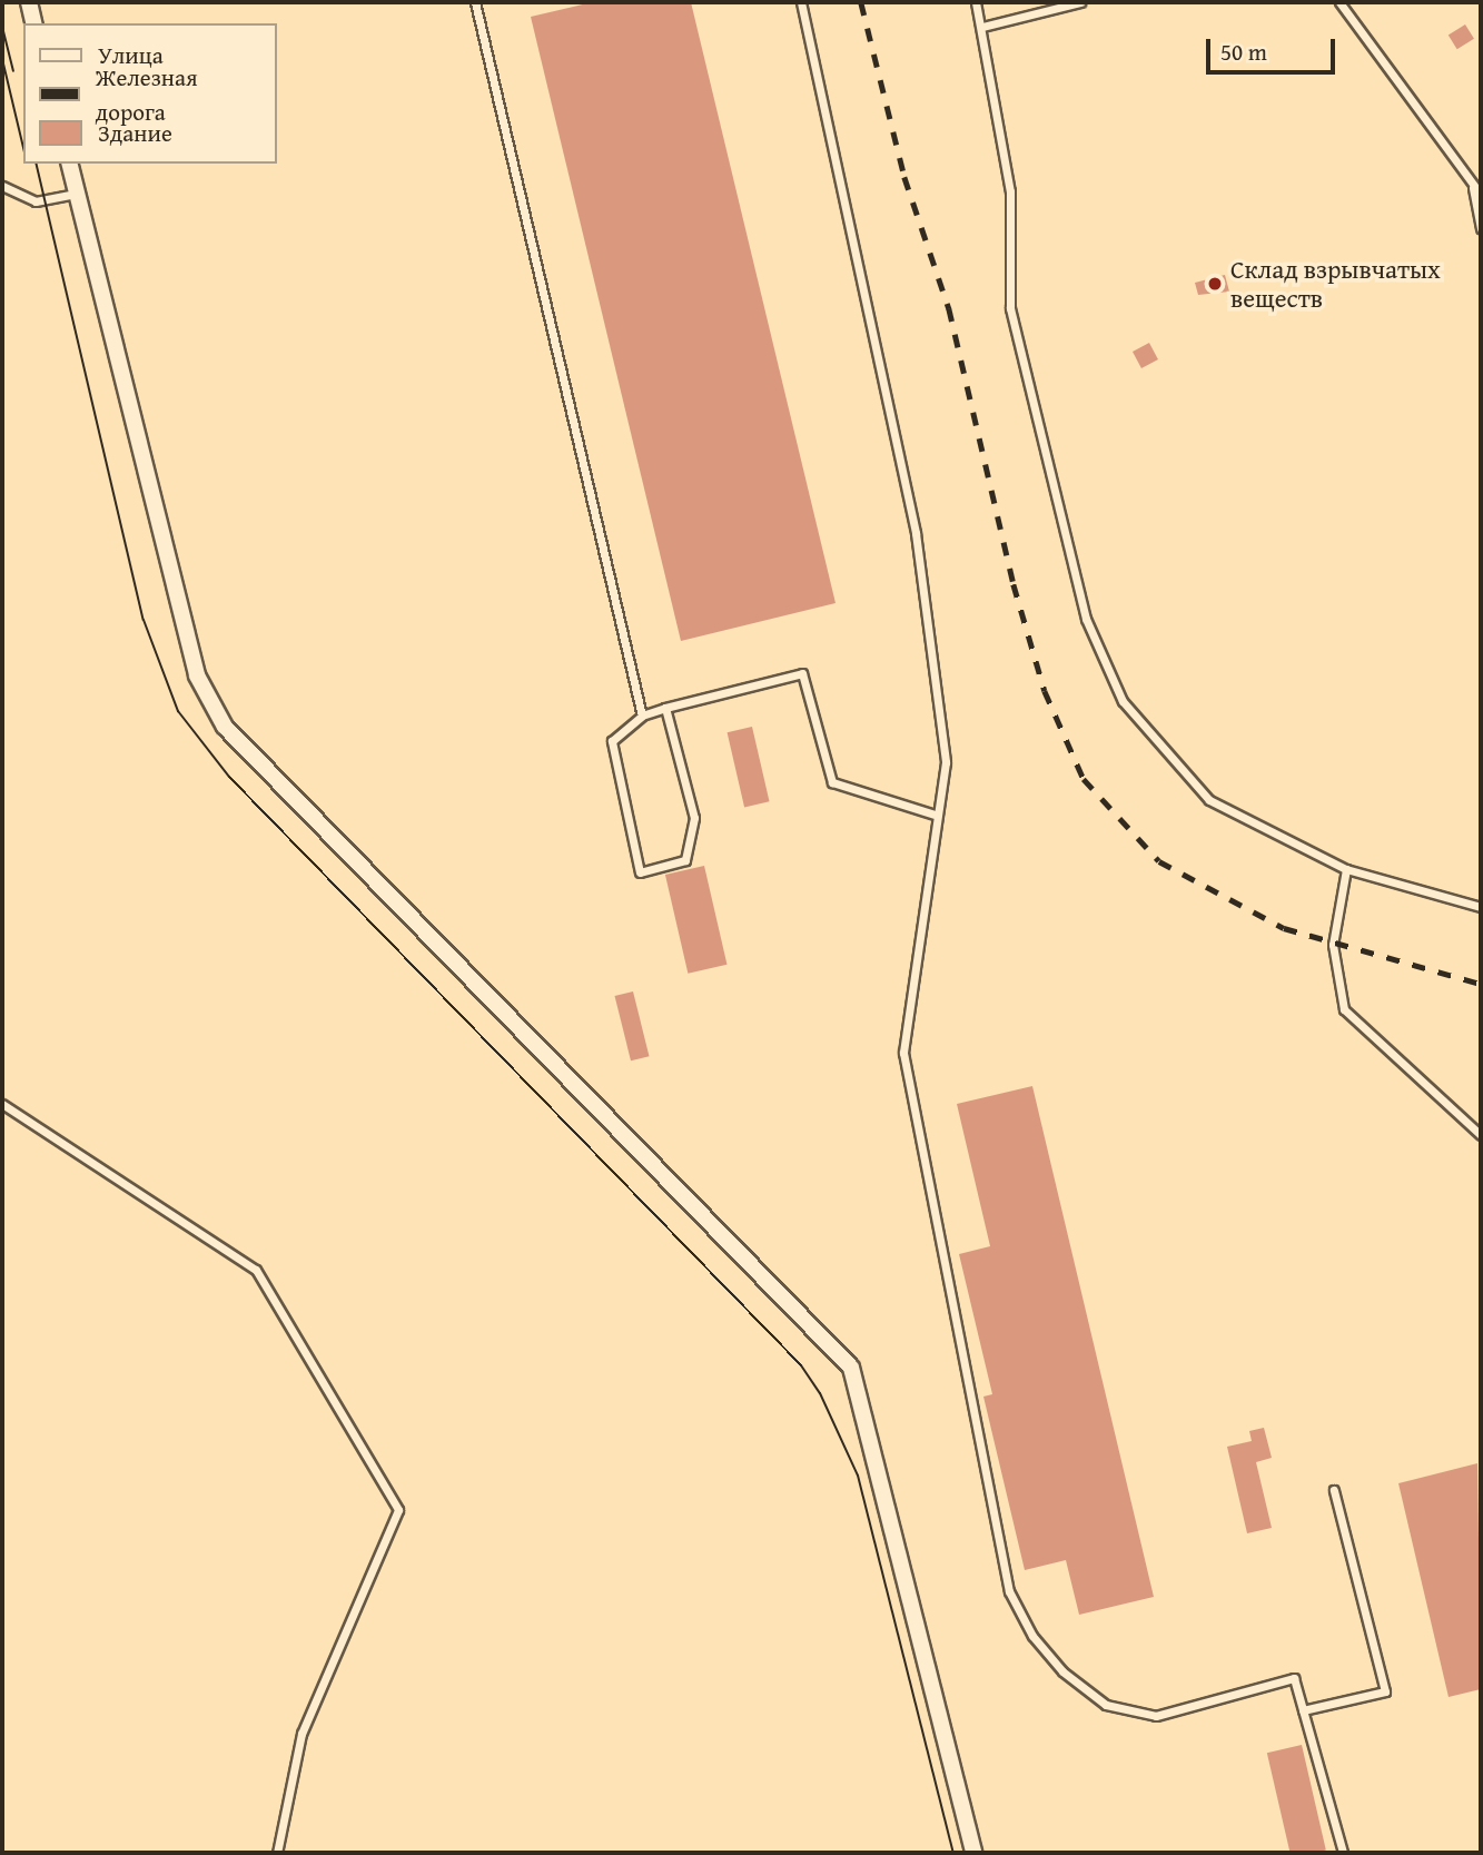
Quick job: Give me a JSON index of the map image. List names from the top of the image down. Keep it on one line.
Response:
{"places":["Склад взрывчатых веществ"],"legend":["Улица","Железная дорога","Здание"],"scale_bar":"50 m"}
